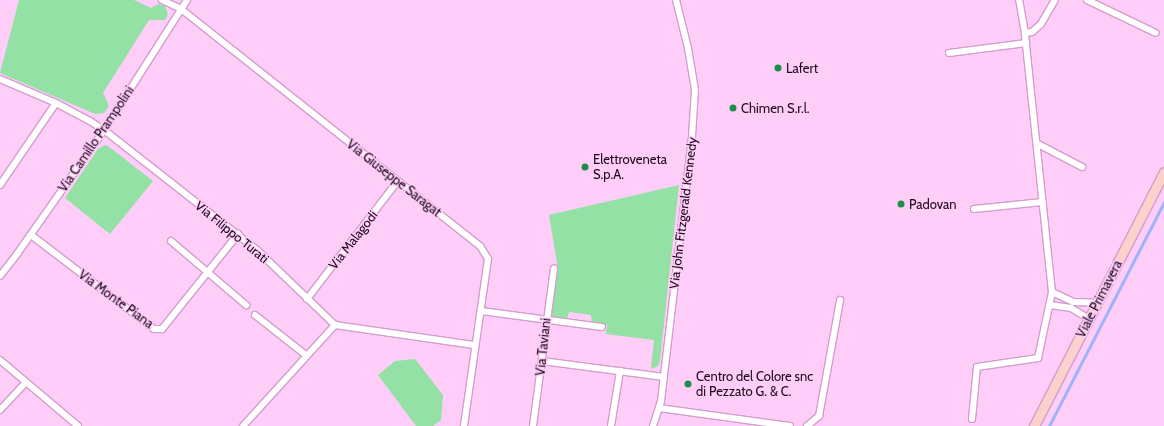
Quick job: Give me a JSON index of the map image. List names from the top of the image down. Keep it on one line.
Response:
{"streets":{"main road":["Viale Primavera"],"street":["Via Camillo Prampolini","Via Giuseppe Saragat","Via John Fitzgerald Kennedy","Via Filippo Turati","Via Malagodi","Via Monte Piana","Via Taviani"]},"crossings":[["Via Camillo Prampolini","Via Giuseppe Saragat"],["Via Camillo Prampolini","Via Filippo Turati"],["Via Camillo Prampolini","Via Monte Piana"],["Via Giuseppe Saragat","Via Malagodi"],["Via Filippo Turati","Via Malagodi"],["Via Filippo Turati","Via Monte Piana"]],"places":["Lafert","Chimen S.r.l.","Elettroveneta S.p.A.","Padovan","Centro del Colore snc di Pezzato G. & C."]}
